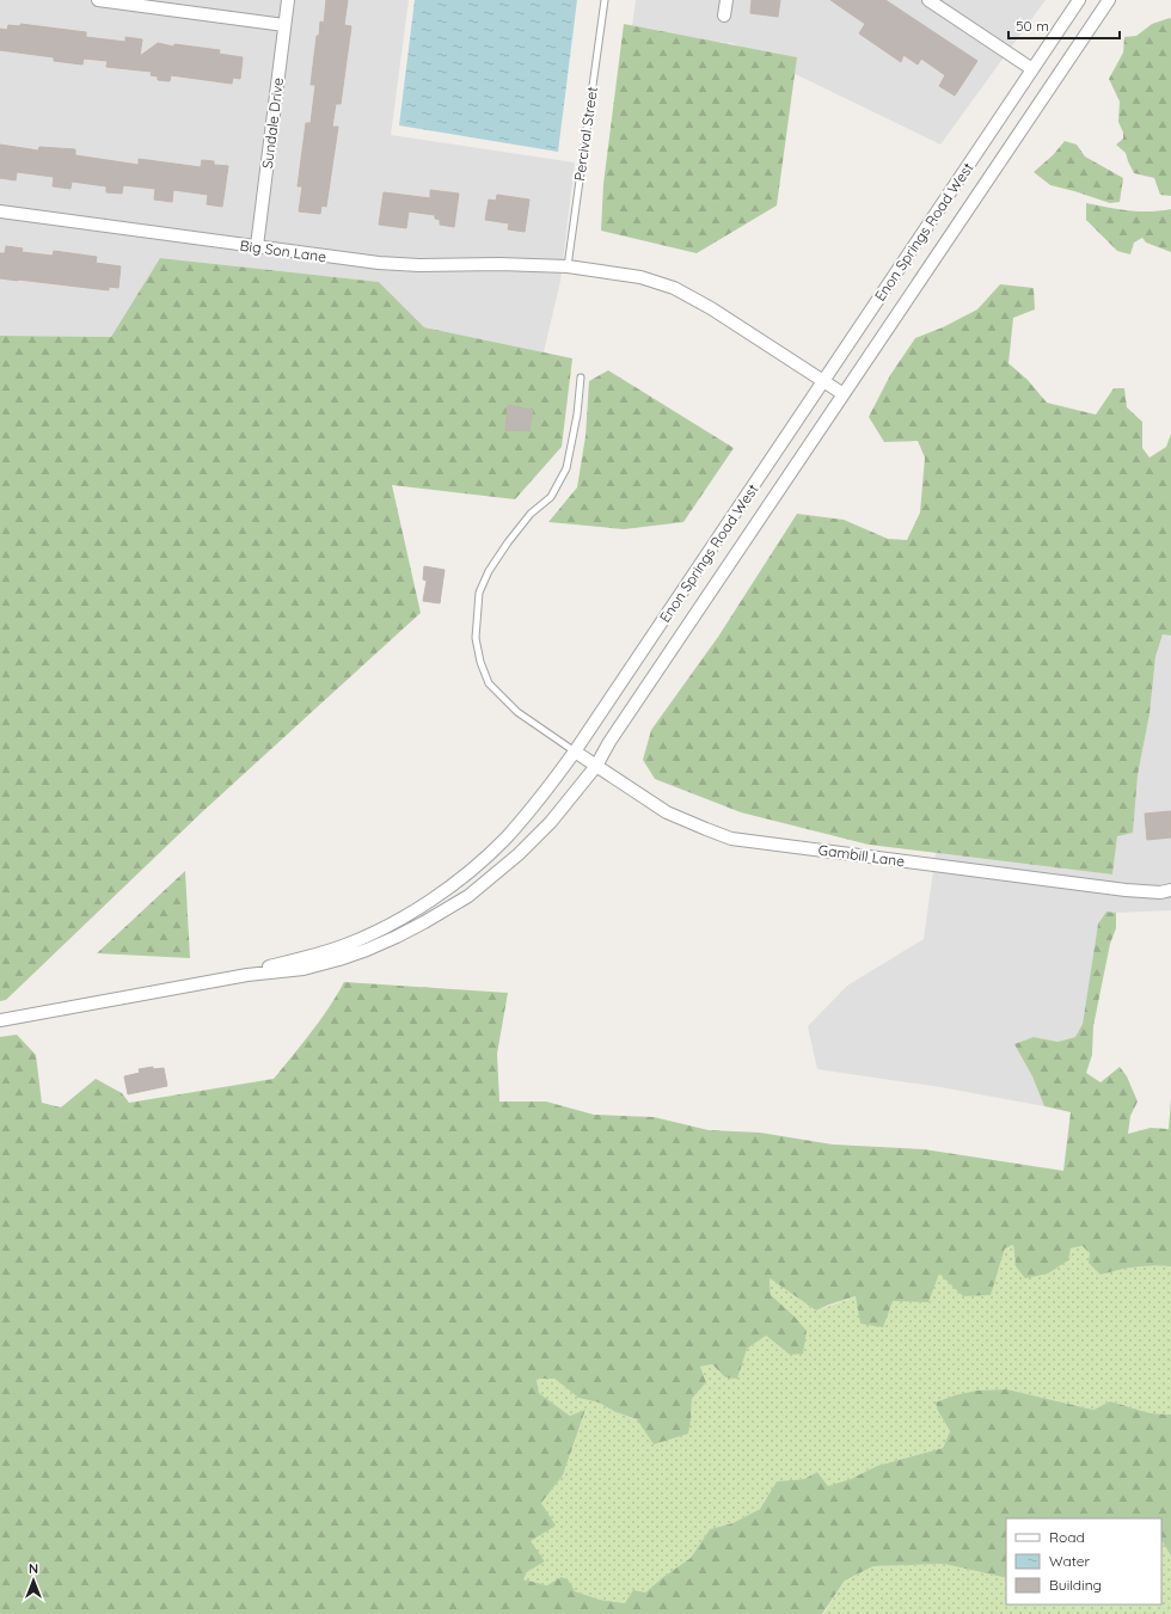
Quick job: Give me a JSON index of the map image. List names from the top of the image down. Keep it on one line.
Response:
{"streets":{"street":["Sundale Drive","Enon Springs Road West","Big Son Lane","Gambill Lane"],"lane":["Percival Street"]},"crossings":[["Sundale Drive","Big Son Lane"],["Percival Street","Big Son Lane"],["Enon Springs Road West","Big Son Lane"],["Enon Springs Road West","Gambill Lane"]],"legend":["Road","Water","Building"],"scale_bar":"50 m","north":"top"}
